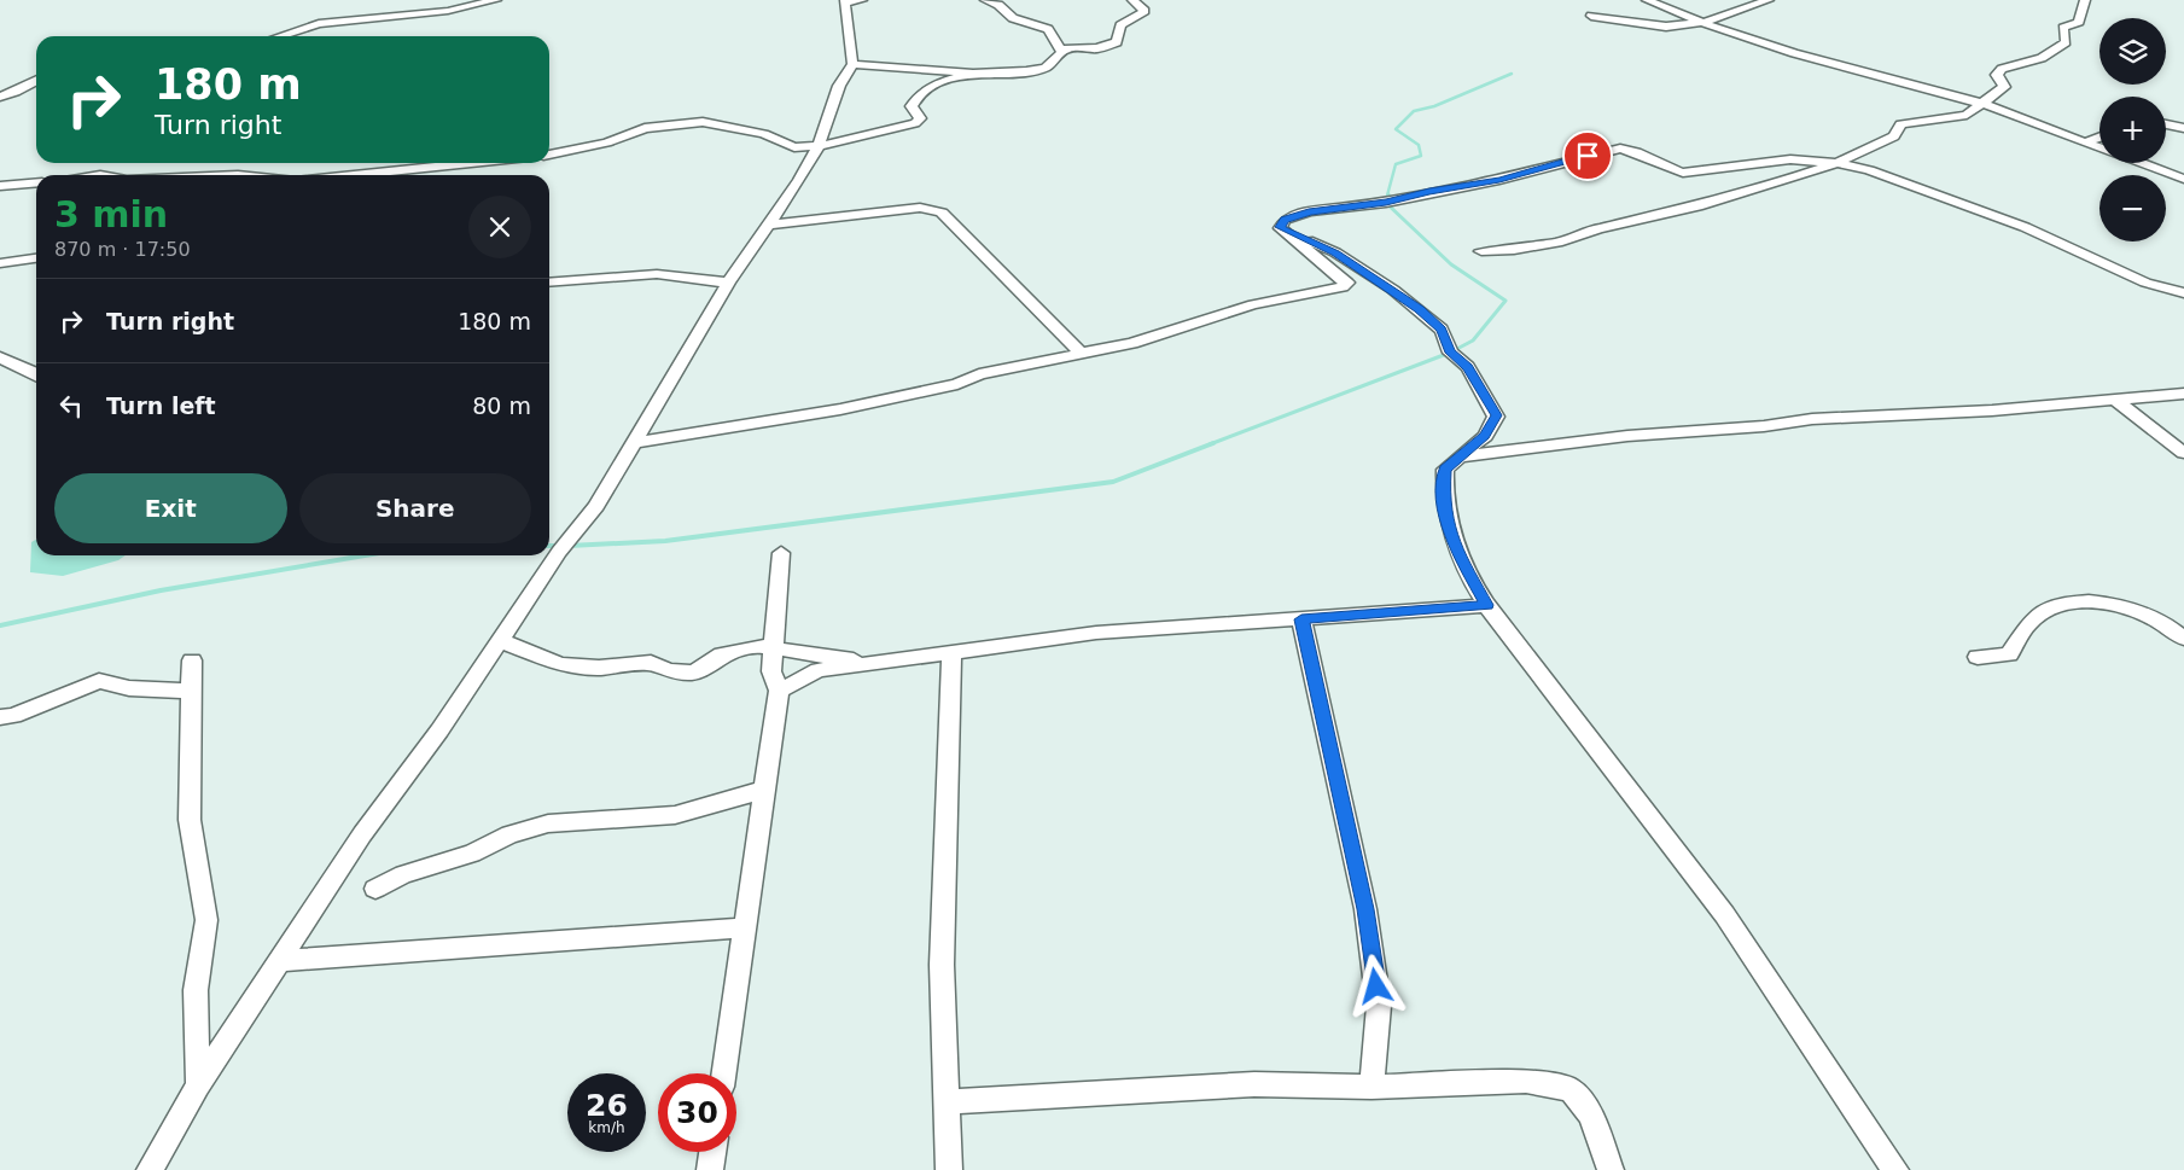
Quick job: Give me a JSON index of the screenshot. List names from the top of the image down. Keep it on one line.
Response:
{"page":{"map_buttons":["+","−"],"turn":["180 m","Turn right"],"heading":["3 min","870 m · 17:50"],"list":[{"name":"Turn right","value":"180 m"},{"name":"Turn left","value":"80 m"}],"buttons":["Exit","Share"],"speed":"26 km/h","limit":"30"}}
